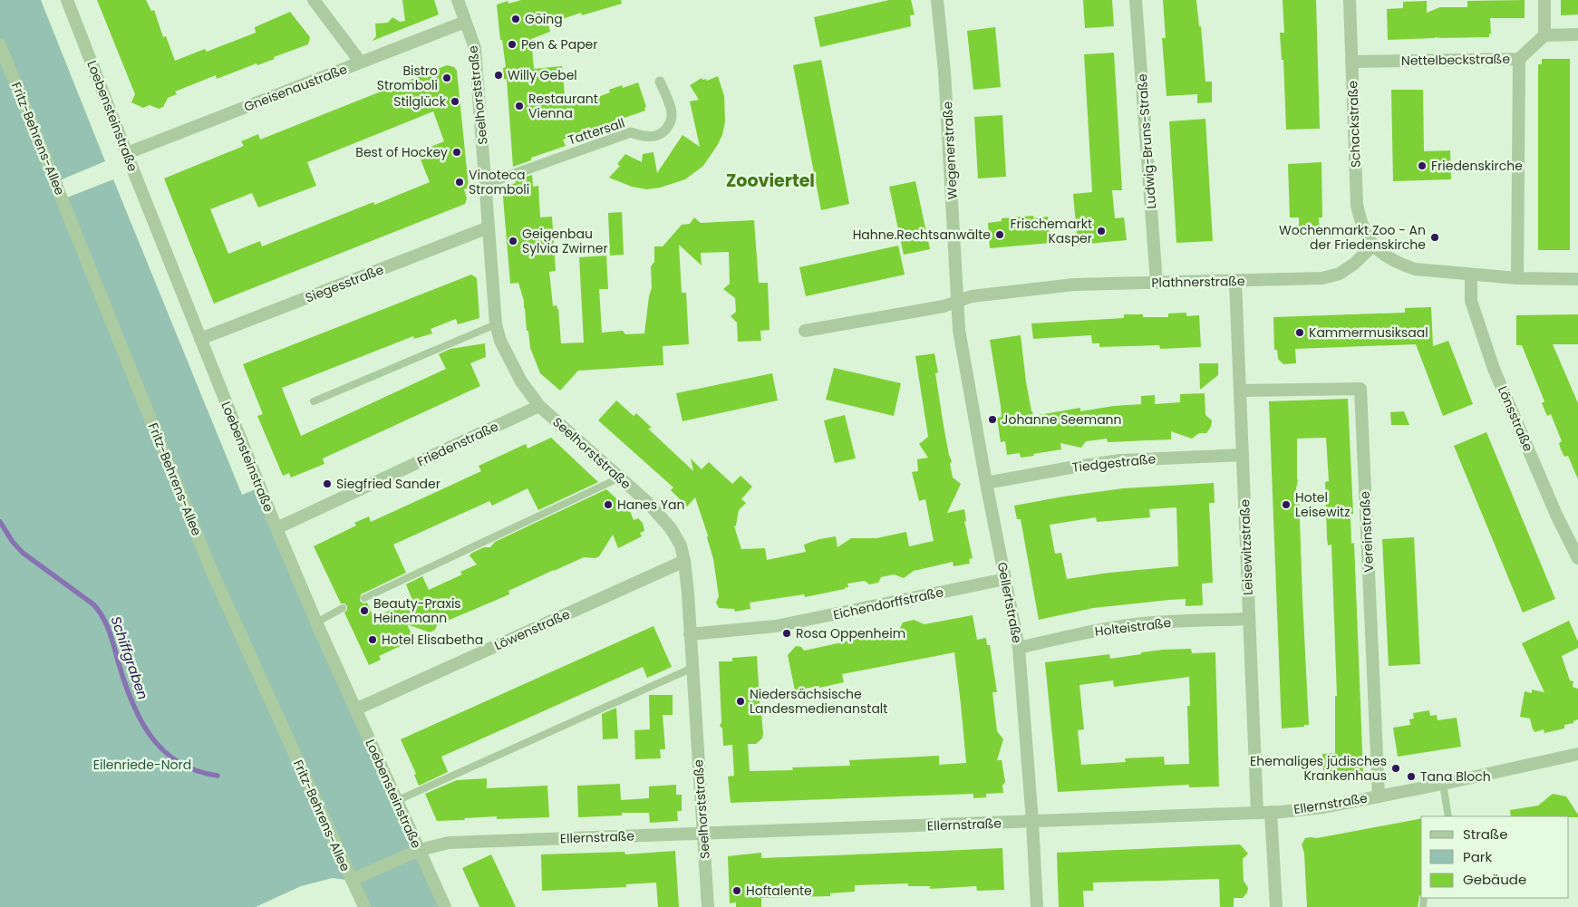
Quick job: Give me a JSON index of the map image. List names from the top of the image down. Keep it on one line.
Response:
{"streets":{"street":["Nettelbeckstraße","Gneisenaustraße","Seelhorststraße","Loebensteinstraße","Schackstraße","Tattersall","Fritz-Behrens-Allee","Ludwig-Bruns-Straße","Wegenerstraße","Plathnerstraße","Siegesstraße","Lönsstraße","Friedenstraße","Tiedgestraße","Vereinstraße","Leisewitzstraße","Gellertstraße","Eichendorffstraße","Holteistraße","Löwenstraße","Ellernstraße"]},"crossings":[["Nettelbeckstraße","Schackstraße"],["Gneisenaustraße","Seelhorststraße"],["Gneisenaustraße","Loebensteinstraße"],["Seelhorststraße","Tattersall"],["Seelhorststraße","Siegesstraße"],["Seelhorststraße","Friedenstraße"],["Seelhorststraße","Eichendorffstraße"],["Seelhorststraße","Löwenstraße"],["Seelhorststraße","Ellernstraße"],["Loebensteinstraße","Siegesstraße"],["Loebensteinstraße","Friedenstraße"],["Loebensteinstraße","Löwenstraße"],["Loebensteinstraße","Ellernstraße"],["Schackstraße","Plathnerstraße"],["Fritz-Behrens-Allee","Ellernstraße"],["Ludwig-Bruns-Straße","Plathnerstraße"],["Wegenerstraße","Plathnerstraße"],["Wegenerstraße","Gellertstraße"],["Plathnerstraße","Leisewitzstraße"],["Plathnerstraße","Gellertstraße"],["Tiedgestraße","Leisewitzstraße"],["Tiedgestraße","Gellertstraße"],["Vereinstraße","Leisewitzstraße"],["Vereinstraße","Ellernstraße"],["Leisewitzstraße","Holteistraße"],["Leisewitzstraße","Ellernstraße"],["Gellertstraße","Eichendorffstraße"],["Gellertstraße","Holteistraße"],["Gellertstraße","Ellernstraße"]],"districts":["Zooviertel"],"water":["Schiffgraben"],"parks":["Eilenriede-Nord"],"places":["Göing","Pen & Paper","Willy Gebel","Bistro Stromboli","Stilglück","Restaurant Vienna","Best of Hockey","Friedenskirche","Vinoteca Stromboli","Frischemarkt Kasper","Hahne.Rechtsanwälte","Wochenmarkt Zoo - An der Friedenskirche","Geigenbau Sylvia Zwirner","Kammermusiksaal","Johanne Seemann","Siegfried Sander","Hanes Yan","Hotel Leisewitz","Beauty-Praxis Heinemann","Rosa Oppenheim","Hotel Elisabetha","Niedersächsische Landesmedienanstalt","Ehemaliges jüdisches Krankenhaus","Tana Bloch","Hoftalente"],"legend":["Straße","Park","Gebäude"]}
